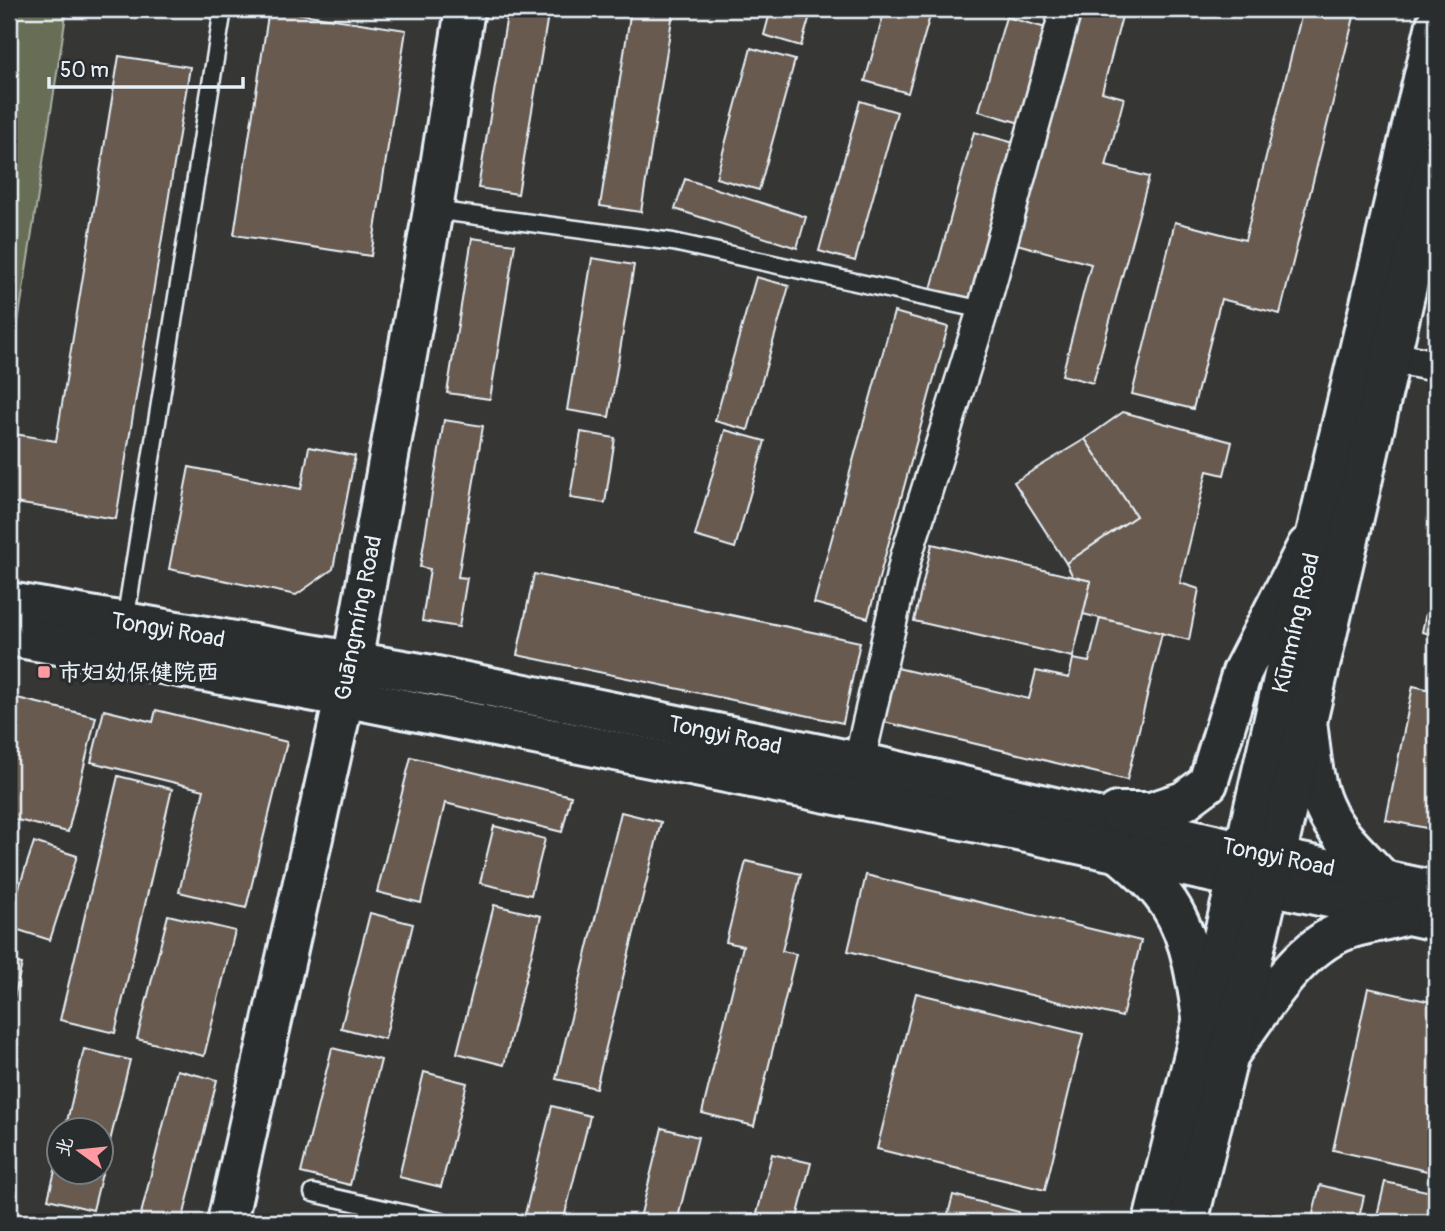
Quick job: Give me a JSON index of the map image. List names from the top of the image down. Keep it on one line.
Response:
{"streets":{"main road":["Guāngmíng Road","Kūnmíng Road","Tongyi Road"]},"crossings":[["Guāngmíng Road","Tongyi Road"],["Kūnmíng Road","Tongyi Road"]],"places":{"transit":["市妇幼保健院西"]},"scale_bar":"50 m","north":"left"}
